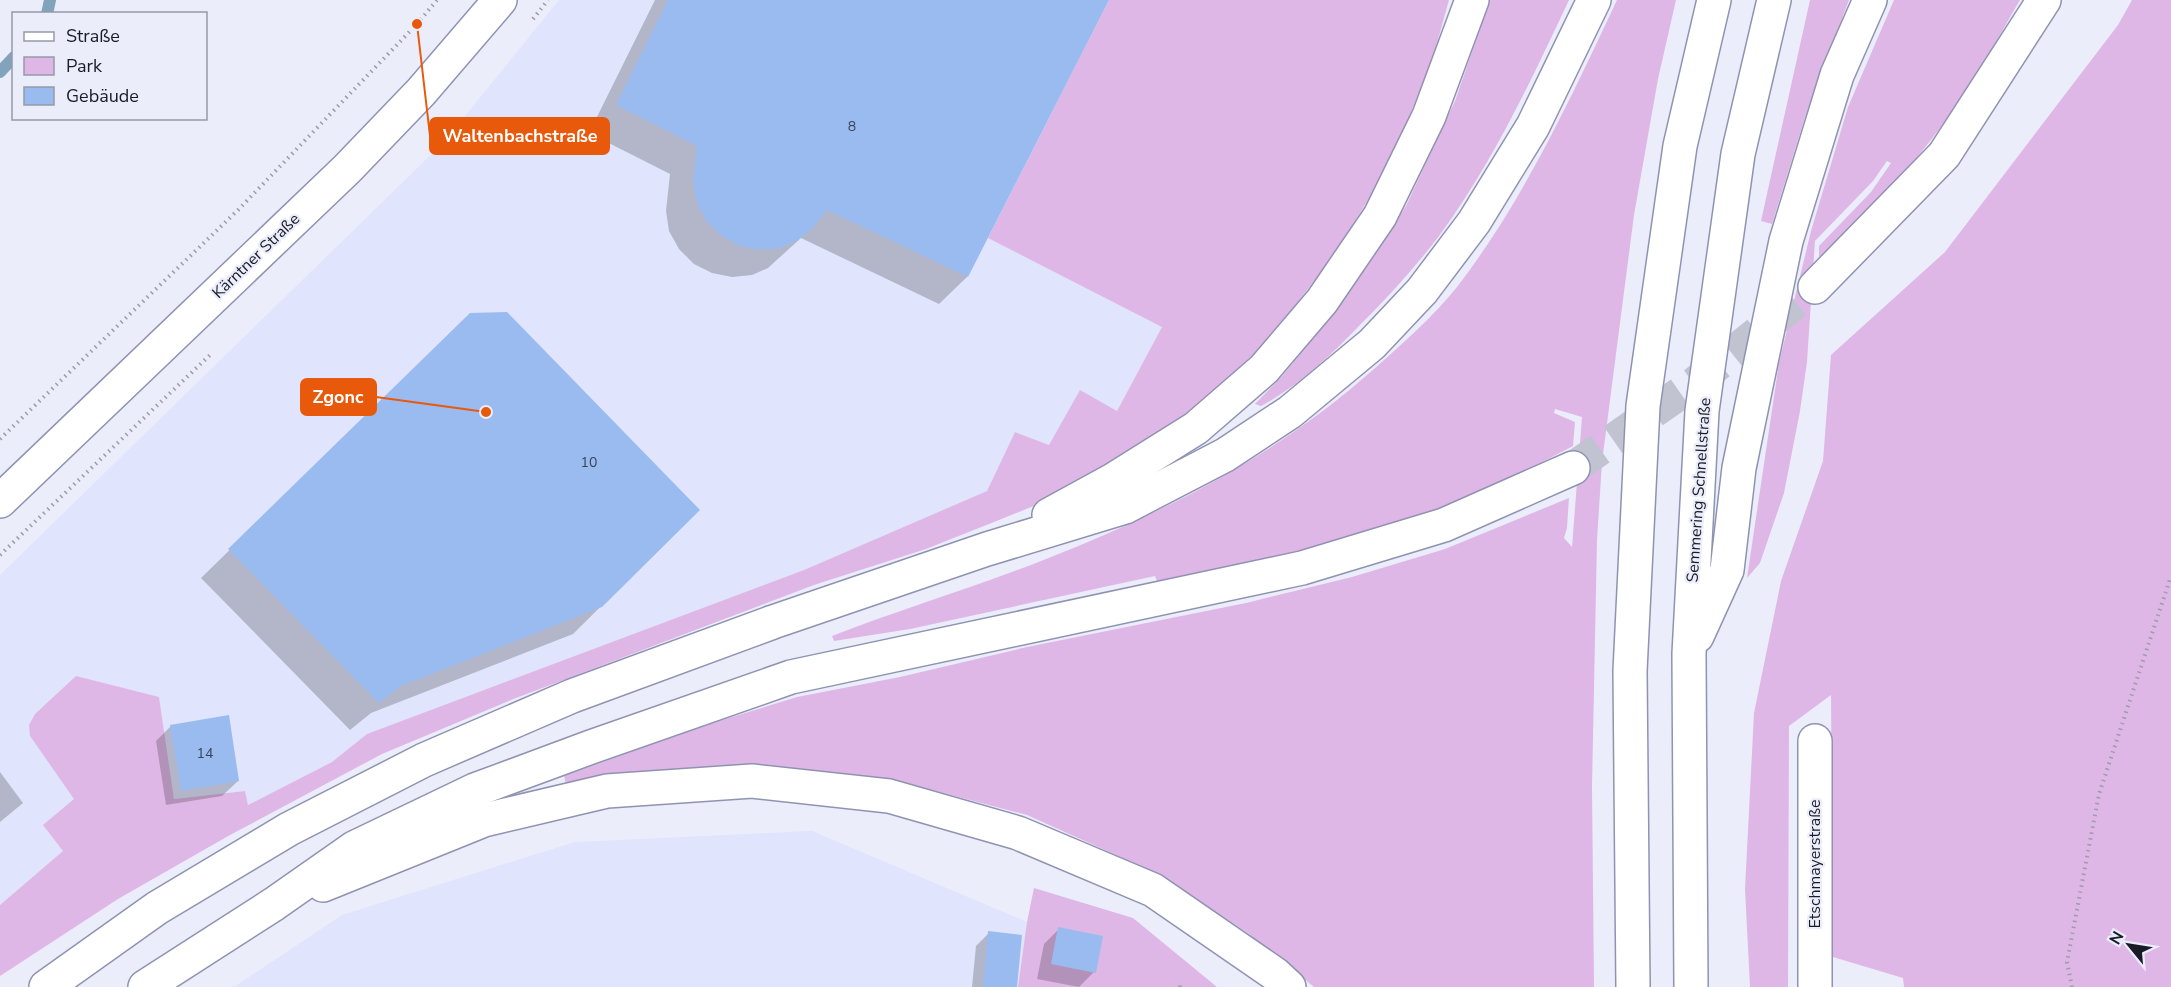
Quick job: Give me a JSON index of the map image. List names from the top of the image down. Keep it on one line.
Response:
{"streets":{"main road":["Kärntner Straße","Semmering Schnellstraße","Etschmayerstraße"]},"places":["Waltenbachstraße","Zgonc"],"house_numbers":["8","10","14"],"legend":["Straße","Park","Gebäude"],"north":"top left"}
